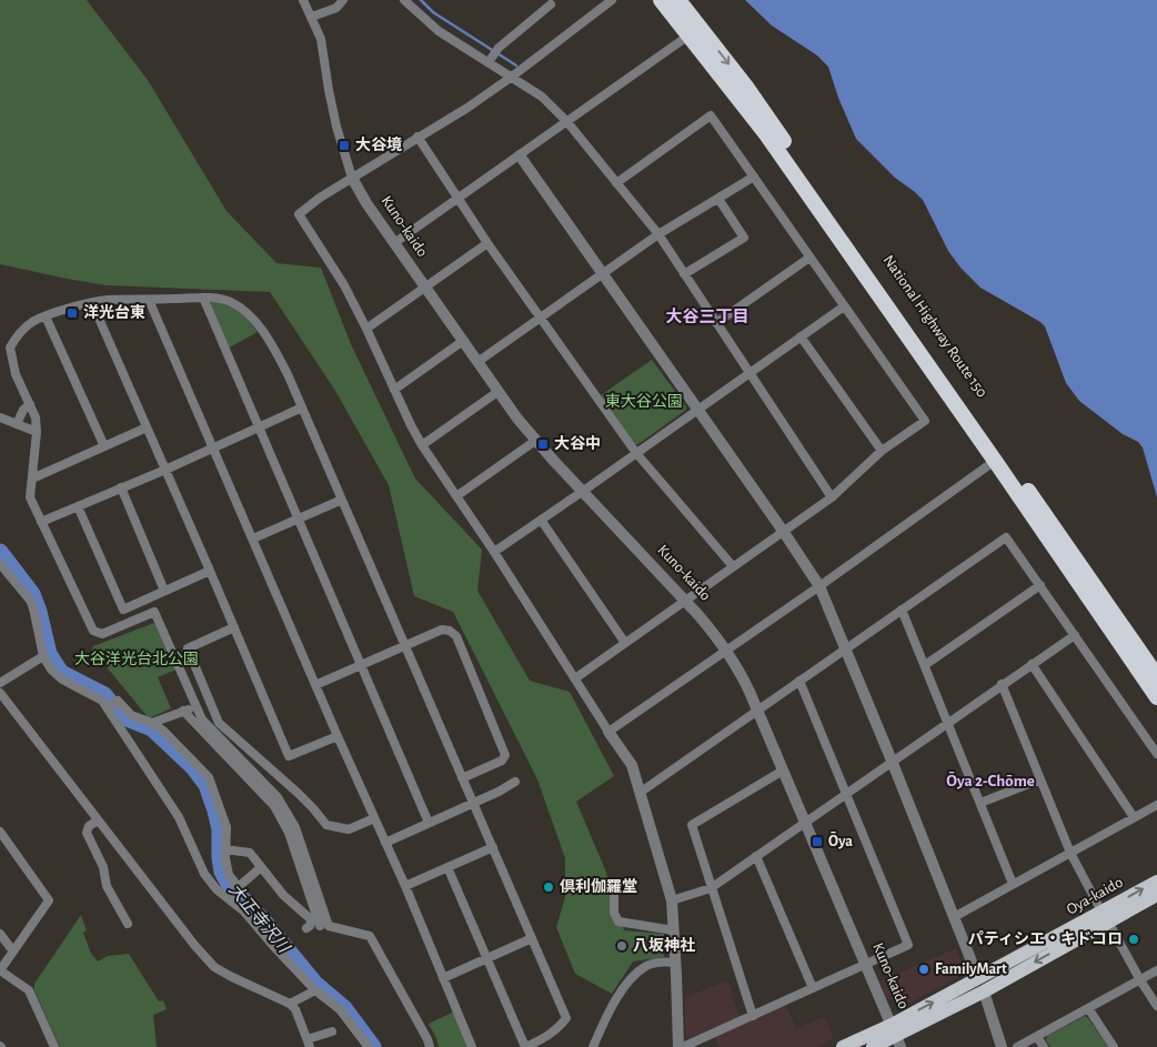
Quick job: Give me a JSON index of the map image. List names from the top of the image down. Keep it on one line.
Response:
{"streets":{"highway":["National Highway Route 150"],"main road":["Oya-kaido"],"street":["Kuno-kaido"]},"crossings":[["Kuno-kaido","Oya-kaido"]],"districts":["大谷三丁目","Ōya 2-Chōme"],"water":["大正寺沢川"],"parks":["東大谷公園","大谷洋光台北公園"],"places":{"transit":["大谷境","洋光台東","大谷中","Ōya"],"other":["倶利伽羅堂","パティシエ・キドコロ","八坂神社","FamilyMart"]}}
